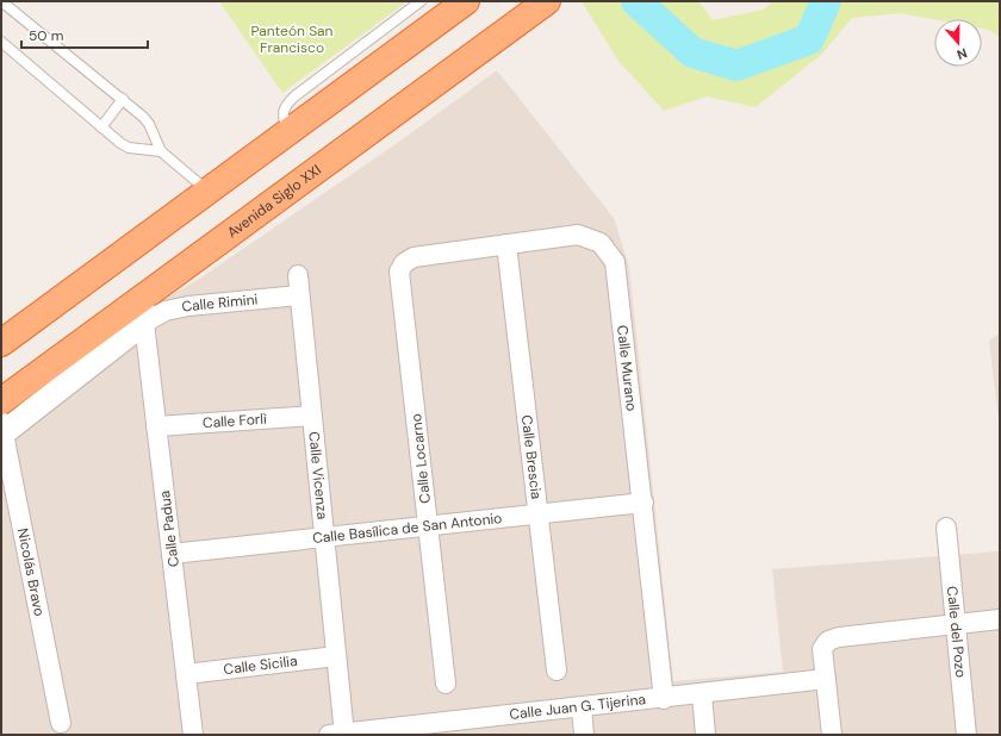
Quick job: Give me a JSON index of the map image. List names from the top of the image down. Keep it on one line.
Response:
{"streets":{"highway":["Avenida Siglo XXI"],"street":["Calle Rimini","Calle Murano","Calle Forlì","Calle Brescia","Calle Locarno","Calle Vicenza","Calle Basílica de San Antonio","Calle Padua","Nicolás Bravo","Calle del Pozo","Calle Sicilia","Calle Juan G. Tijerina"]},"crossings":[["Avenida Siglo XXI","Calle Rimini"],["Avenida Siglo XXI","Calle Padua"],["Avenida Siglo XXI","Nicolás Bravo"],["Calle Rimini","Calle Vicenza"],["Calle Rimini","Calle Padua"],["Calle Murano","Calle Brescia"],["Calle Murano","Calle Locarno"],["Calle Murano","Calle Basílica de San Antonio"],["Calle Murano","Calle Juan G. Tijerina"],["Calle Forlì","Calle Vicenza"],["Calle Forlì","Calle Padua"],["Calle Brescia","Calle Basílica de San Antonio"],["Calle Locarno","Calle Basílica de San Antonio"],["Calle Vicenza","Calle Basílica de San Antonio"],["Calle Vicenza","Calle Sicilia"],["Calle Vicenza","Calle Juan G. Tijerina"],["Calle Basílica de San Antonio","Calle Padua"],["Calle Padua","Calle Sicilia"]],"parks":["Panteón San Francisco"],"scale_bar":"50 m","north":"bottom"}
